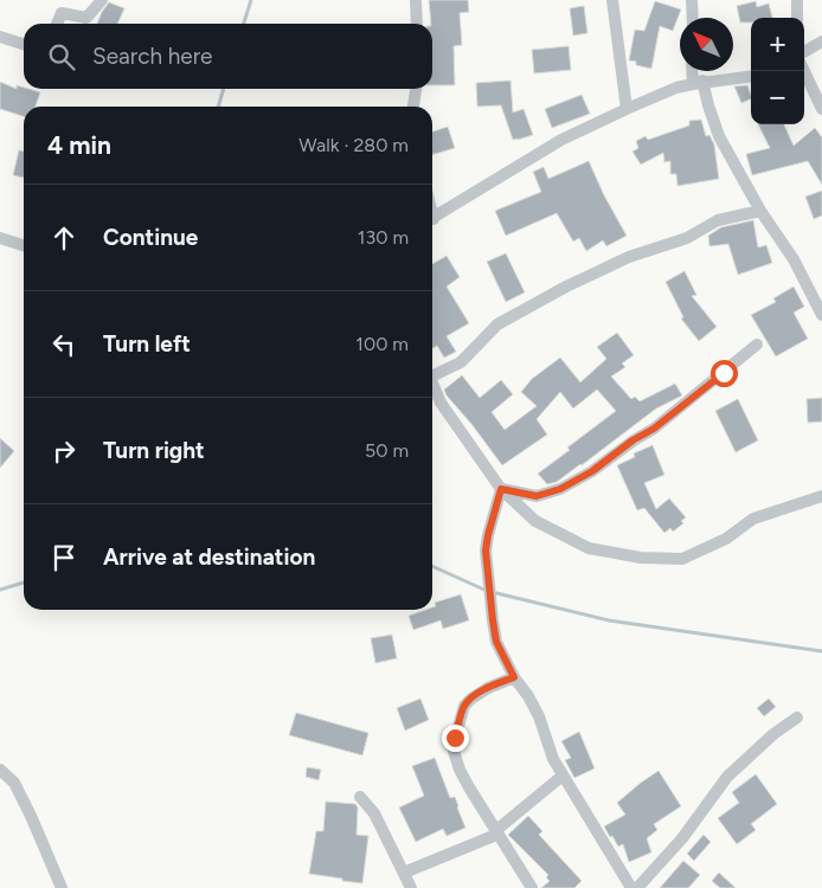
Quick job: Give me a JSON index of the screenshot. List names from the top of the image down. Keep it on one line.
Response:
{"north":"top left","page":{"map_buttons":["+","−"],"search":"Search here","heading":["4 min","Walk · 280 m"],"list":[["Continue","130 m"],["Turn left","100 m"],["Turn right","50 m"],"Arrive at destination"]}}
